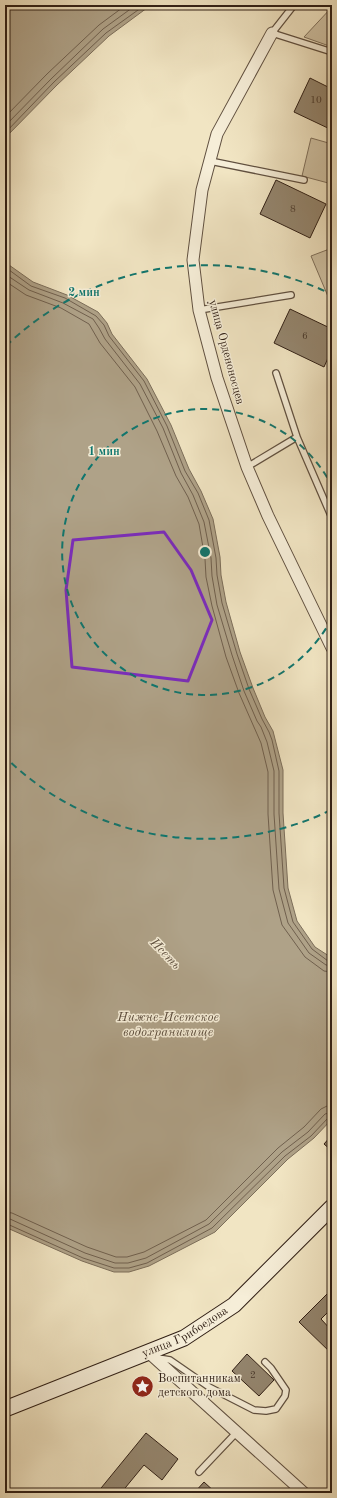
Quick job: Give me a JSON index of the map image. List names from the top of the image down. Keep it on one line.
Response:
{"streets":{"main road":["улица Грибоедова"],"street":["улица Орденоносцев"]},"water":["Исеть","Нижне-Исетское водохранилище"],"places":{"place":["Воспитанникам детского дома"]},"house_numbers":["10","8","6","2"],"rings":["2 мин","1 мин"]}
